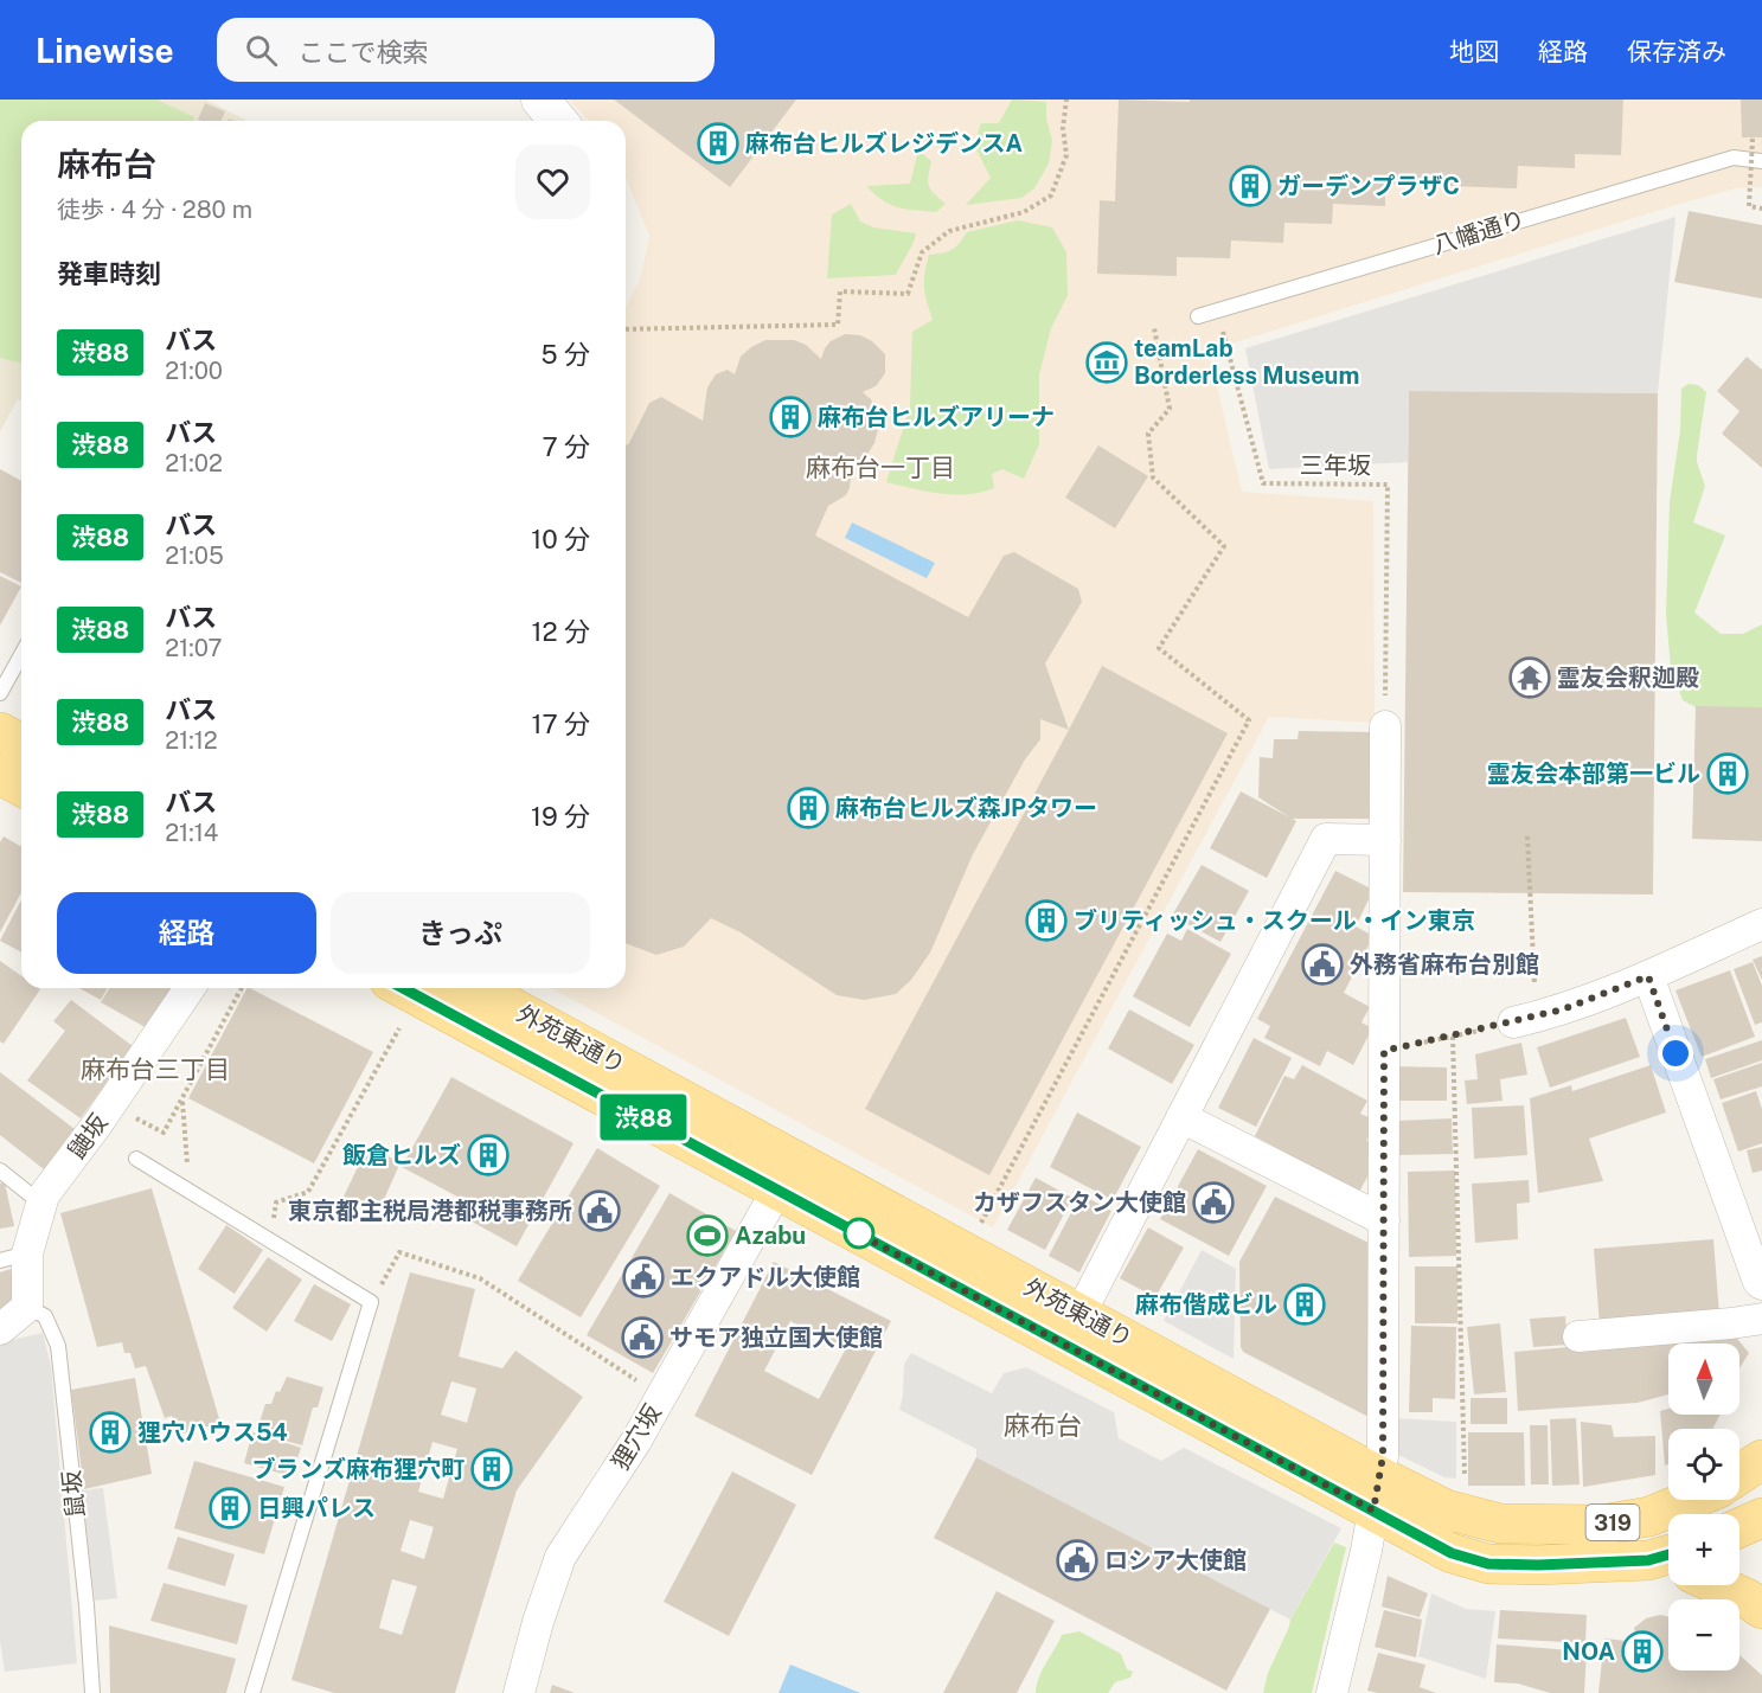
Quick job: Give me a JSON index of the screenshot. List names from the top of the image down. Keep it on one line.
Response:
{"streets":{"main road":["外苑東通り","319"],"street":["鼬坂","狸穴坂"],"lane":["八幡通り","鼠坂"],"path":["三年坂"]},"crossings":[["八幡通り","三年坂"],["外苑東通り","狸穴坂"],["鼬坂","鼠坂"]],"districts":["麻布台一丁目","麻布台三丁目","麻布台"],"places":{"building":["麻布台ヒルズレジデンスA","ガーデンプラザC","麻布台ヒルズアリーナ","霊友会本部第一ビル","麻布台ヒルズ森JPタワー","ブリティッシュ・スクール・イン東京","飯倉ヒルズ","麻布偕成ビル","狸穴ハウス54","ブランズ麻布狸穴町","日興パレス","NOA"],"museum":["teamLab Borderless Museum"],"temple":["霊友会釈迦殿"],"public building":["外務省麻布台別館","カザフスタン大使館","東京都主税局港都税事務所","エクアドル大使館","サモア独立国大使館","ロシア大使館"],"sports":["Azabu"]},"lines":["bus line 渋88"],"north":"top","page":{"header":"Linewise","search":"ここで検索","nav":["地図","経路","保存済み"],"on_map":"渋88","heading":[["麻布台","徒歩 · 4 分 · 280 m"],"発車時刻"],"list":[{"mark":"渋88","name":"バス","note":"21:00","value":"5 分"},{"mark":"渋88","name":"バス","note":"21:02","value":"7 分"},{"mark":"渋88","name":"バス","note":"21:05","value":"10 分"},{"mark":"渋88","name":"バス","note":"21:07","value":"12 分"},{"mark":"渋88","name":"バス","note":"21:12","value":"17 分"},{"mark":"渋88","name":"バス","note":"21:14","value":"19 分"}],"buttons":["経路","きっぷ"],"map_buttons":["+","−"]}}
